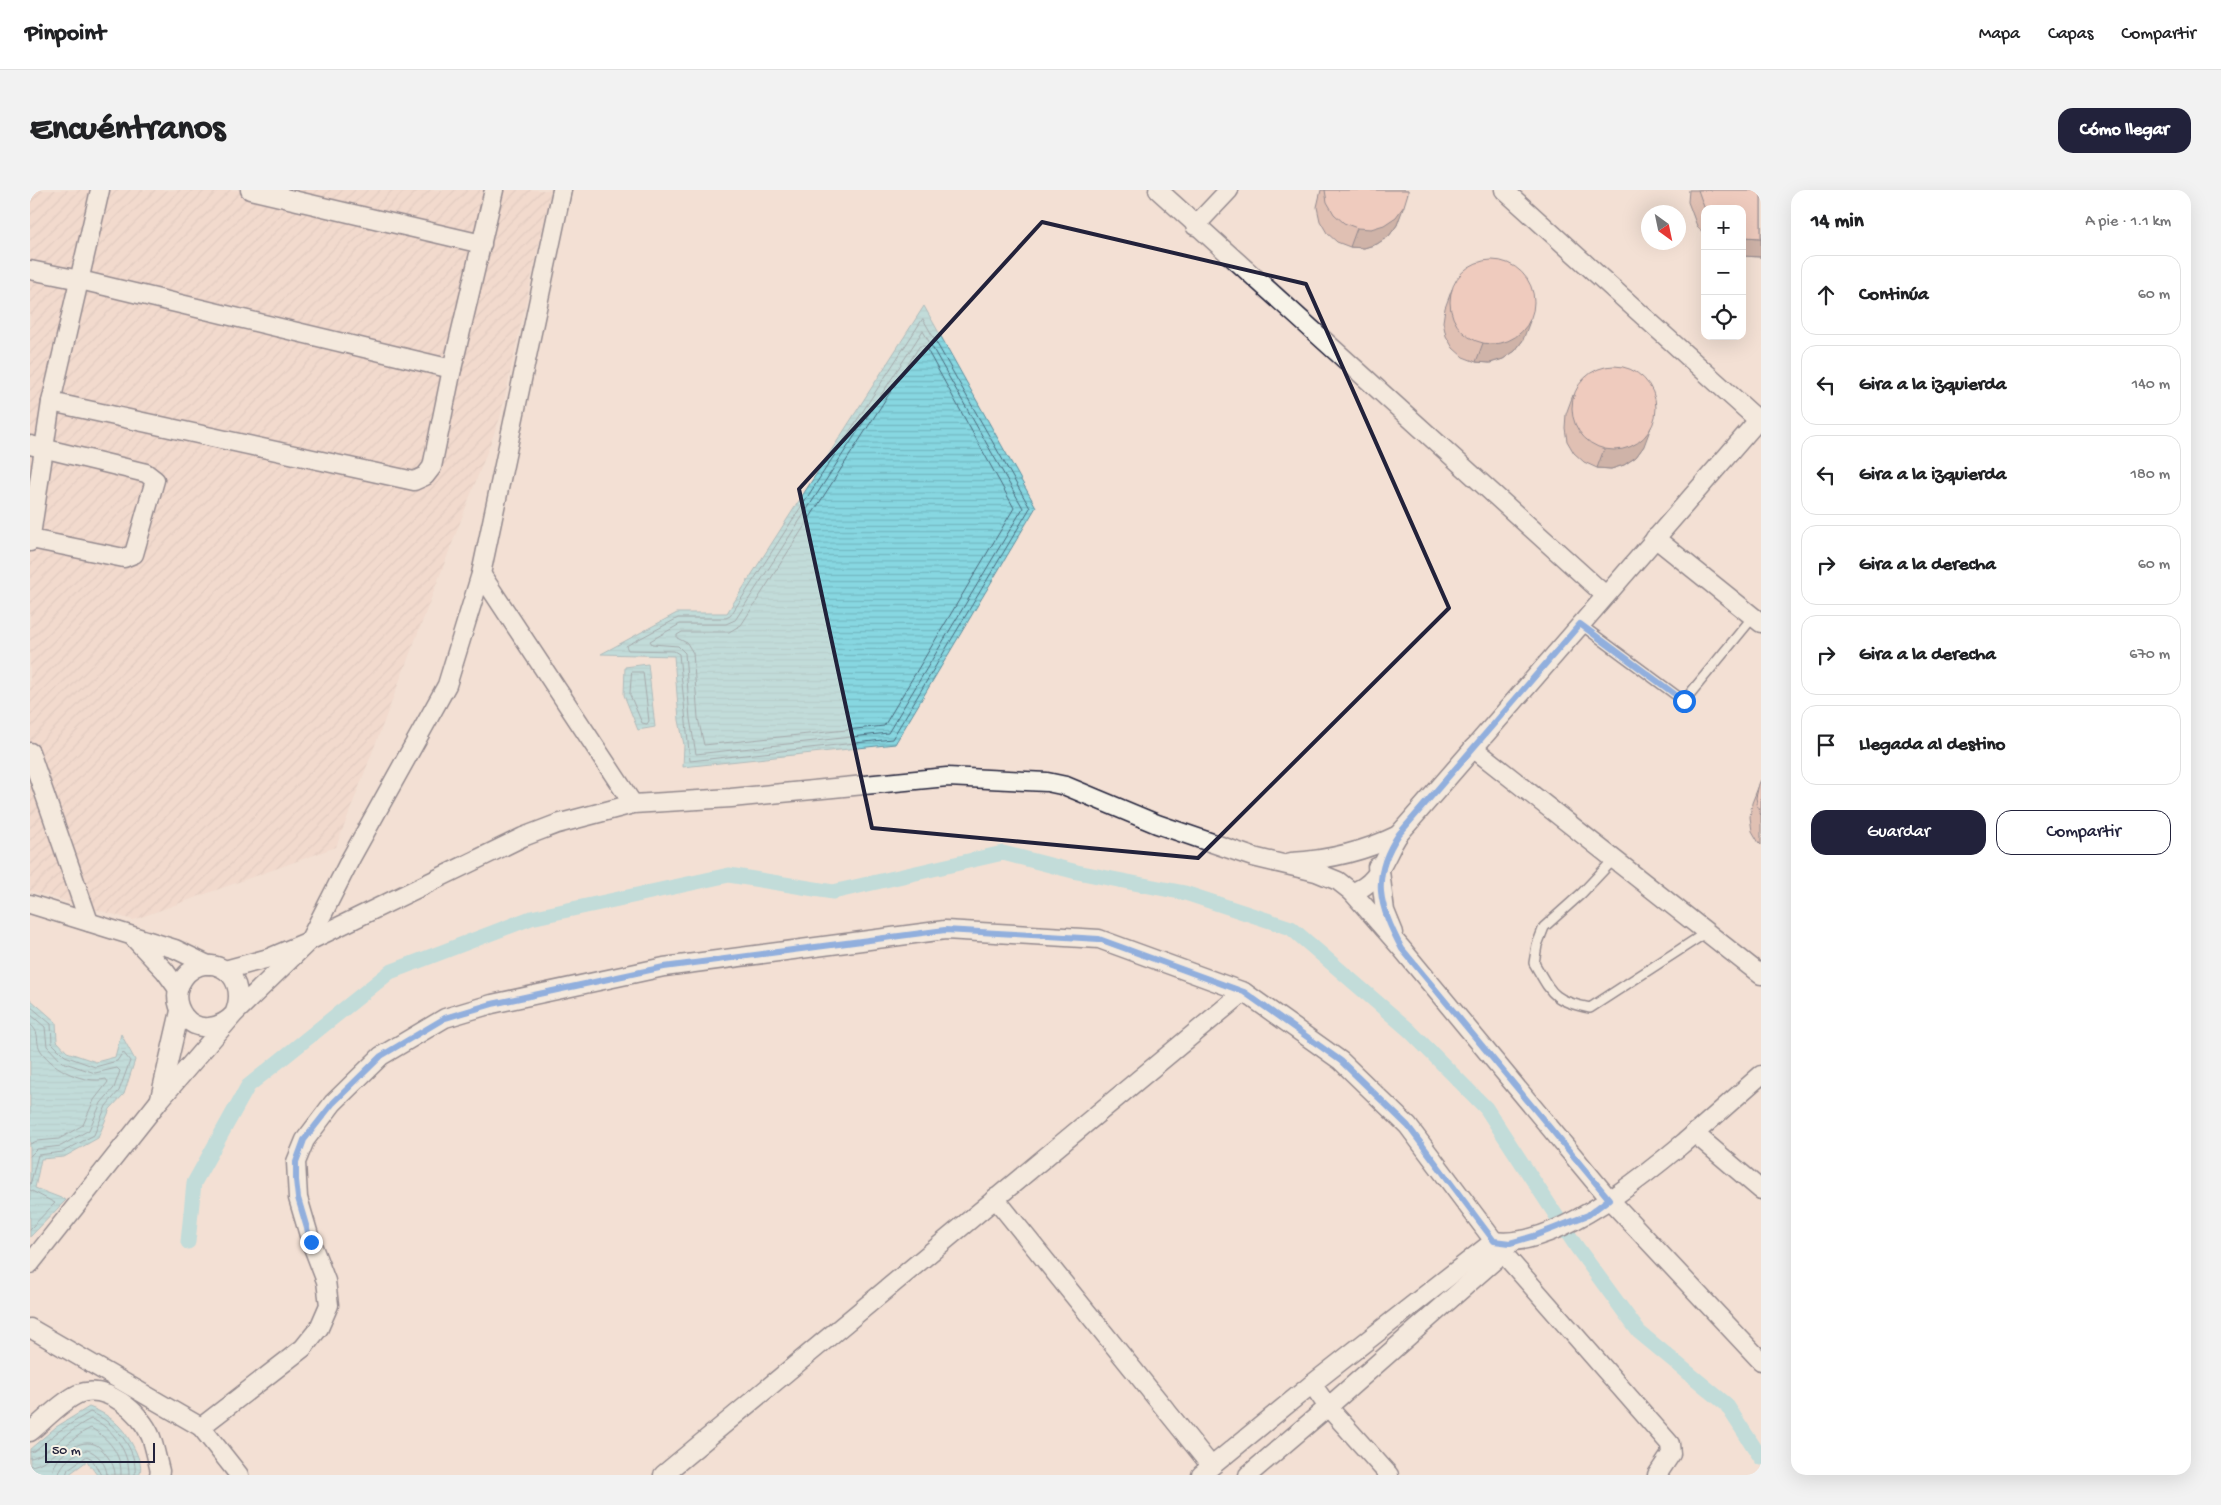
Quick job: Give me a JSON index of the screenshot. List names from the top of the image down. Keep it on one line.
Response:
{"scale_bar":"50 m","north":"bottom right","page":{"header":"Pinpoint","nav":["Mapa","Capas","Compartir"],"buttons":["Cómo llegar",["Guardar","Compartir"]],"title":"Encuéntranos","heading":["14 min","A pie · 1.1 km"],"map_buttons":["+","−"],"list":[["Continúa","60 m"],["Gira a la izquierda","140 m"],["Gira a la izquierda","180 m"],["Gira a la derecha","60 m"],["Gira a la derecha","670 m"],"Llegada al destino"],"scale":"50 m"}}
